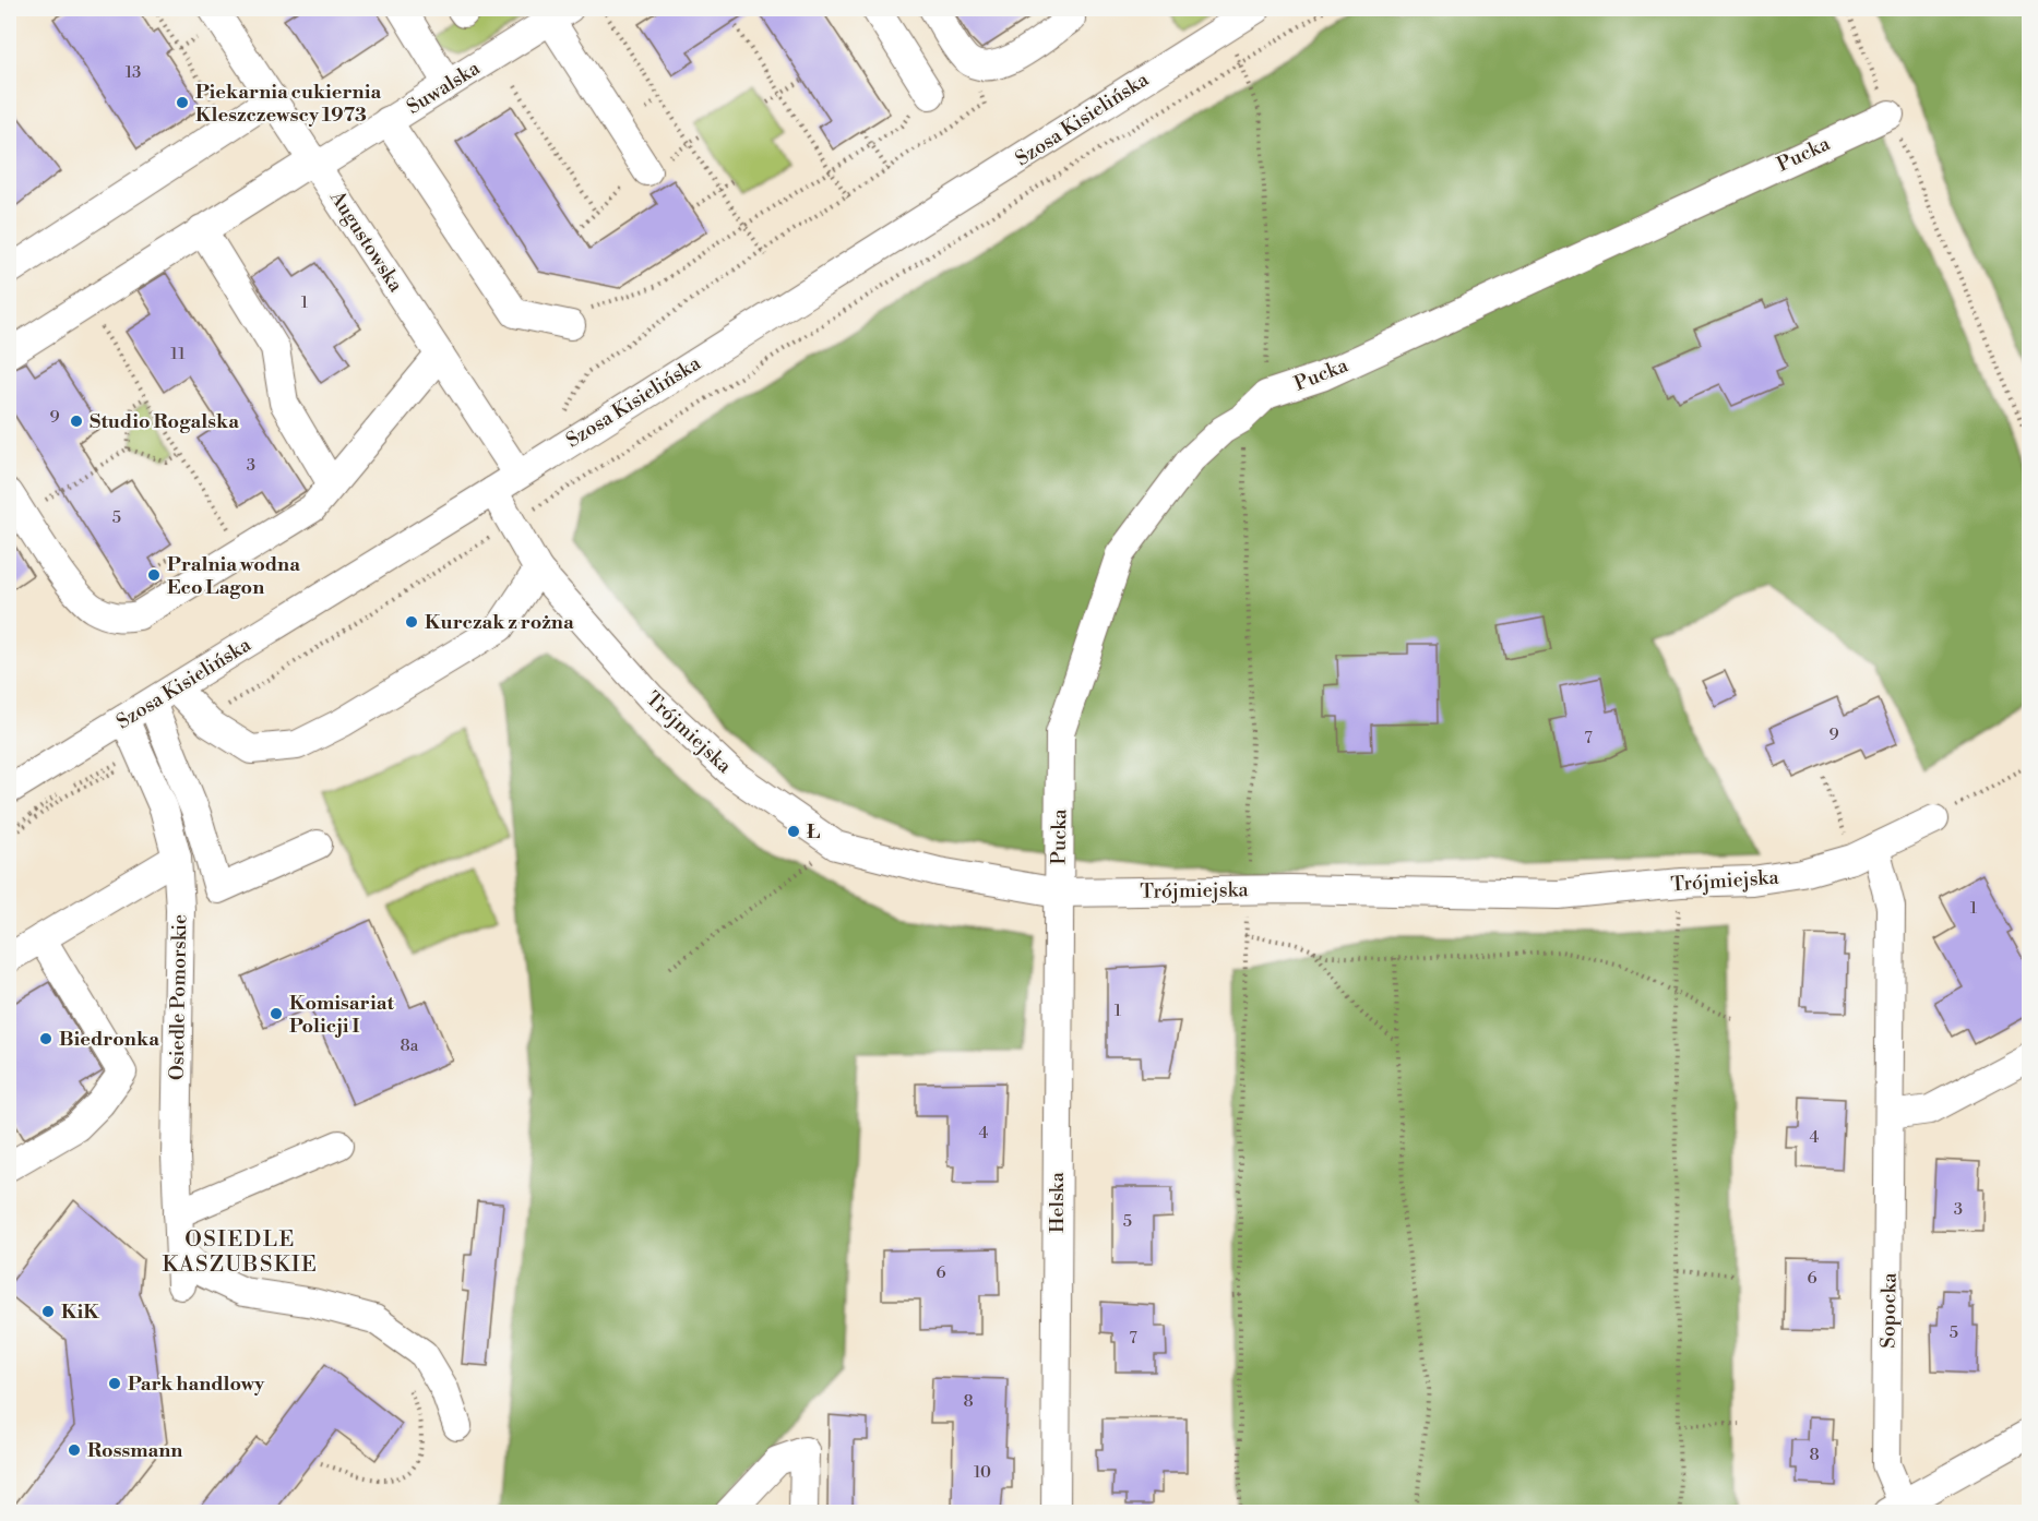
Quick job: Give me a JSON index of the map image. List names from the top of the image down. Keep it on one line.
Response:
{"streets":{"street":["Suwalska","Szosa Kisielińska","Pucka","Augustowska","Trójmiejska","Osiedle Pomorskie","Helska","Sopocka"]},"crossings":[["Suwalska","Augustowska"],["Szosa Kisielińska","Augustowska"],["Szosa Kisielińska","Trójmiejska"],["Szosa Kisielińska","Osiedle Pomorskie"],["Pucka","Trójmiejska"],["Pucka","Helska"],["Trójmiejska","Helska"],["Trójmiejska","Sopocka"]],"districts":["OSIEDLE KASZUBSKIE"],"places":["Piekarnia cukiernia Kleszczewscy 1973","Studio Rogalska","Pralnia wodna Eco Lagon","Kurczak z rożna","Ł","Komisariat Policji I","Biedronka","KiK","Park handlowy","Rossmann"],"house_numbers":["13","1","11","9","3","5","9","7","1","1","8a","4","4","3","5","6","6","5","7","8","8","10"]}
